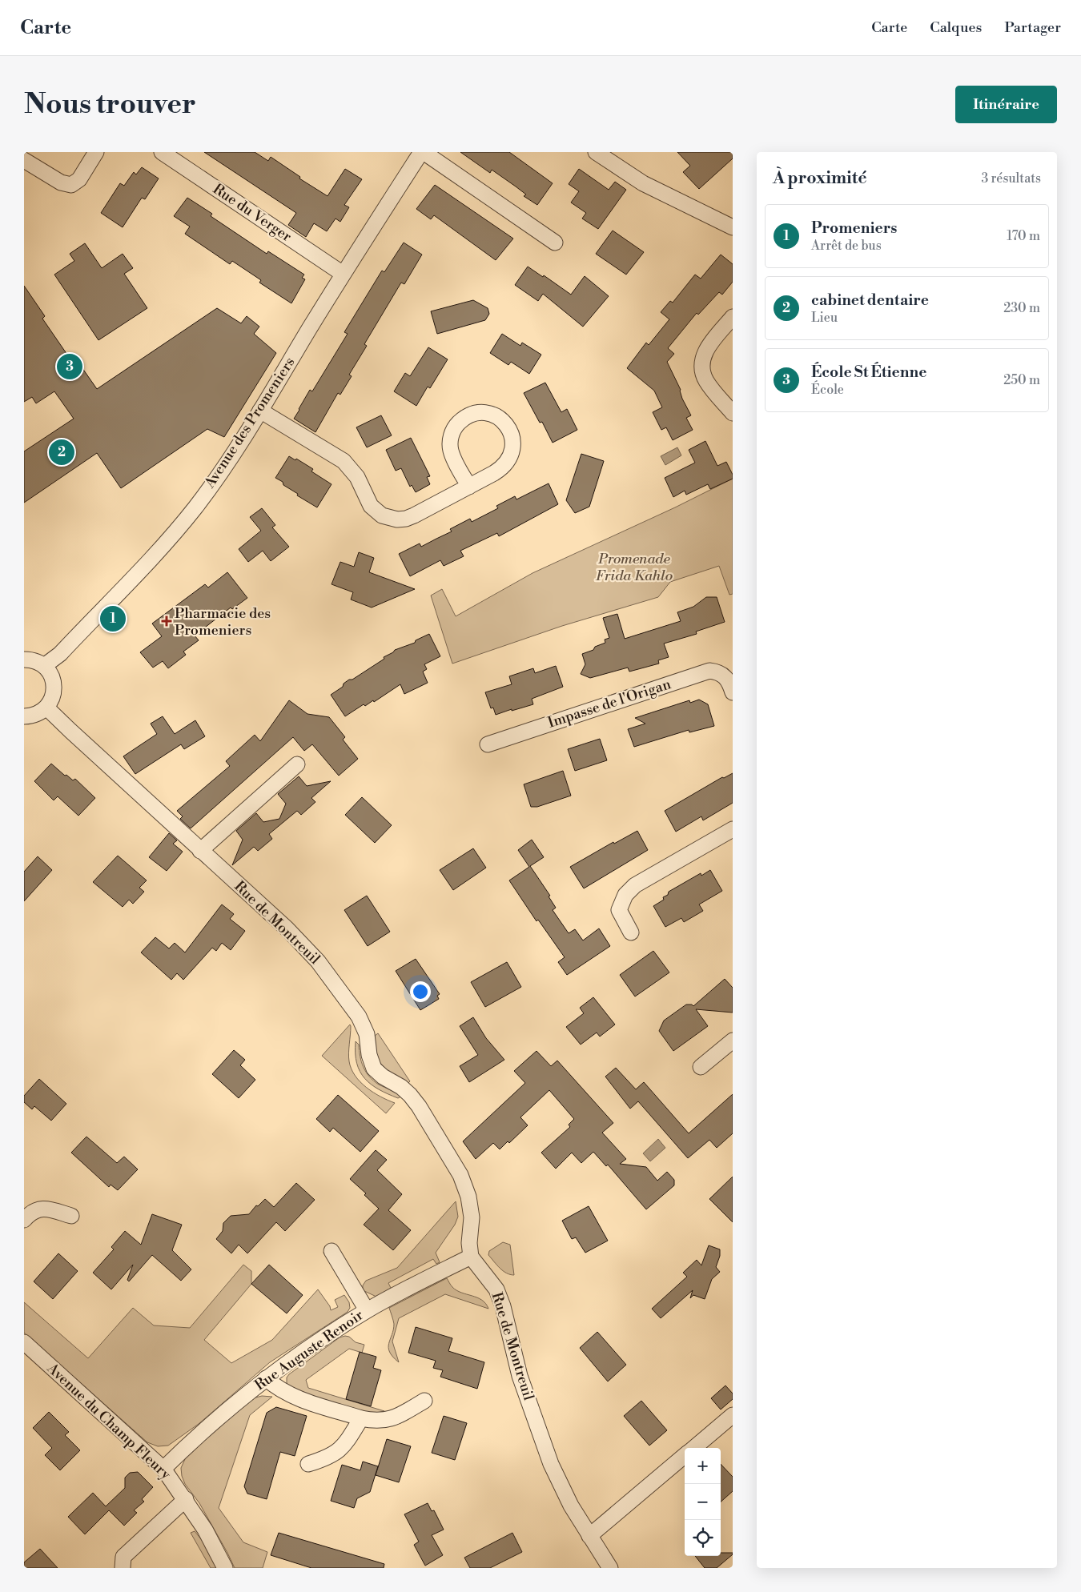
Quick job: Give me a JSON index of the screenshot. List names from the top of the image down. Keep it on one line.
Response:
{"streets":{"street":["Rue du Verger","Avenue des Promeniers","Impasse de l'Origan","Rue de Montreuil","Rue Auguste Renoir","Avenue du Champ Fleury"]},"crossings":[["Rue du Verger","Avenue des Promeniers"],["Rue de Montreuil","Rue Auguste Renoir"],["Rue Auguste Renoir","Avenue du Champ Fleury"]],"parks":["Promenade Frida Kahlo"],"places":{"health":["Pharmacie des Promeniers"]},"page":{"header":"Carte","nav":["Carte","Calques","Partager"],"buttons":"Itinéraire","title":"Nous trouver","heading":["À proximité","3 résultats"],"list":[{"mark":"1","name":"Promeniers","note":"Arrêt de bus","value":"170 m"},{"mark":"2","name":"cabinet dentaire","note":"Lieu","value":"230 m"},{"mark":"3","name":"École St Étienne","note":"École","value":"250 m"}],"pins":["3","2","1"],"map_buttons":["+","−"]}}
